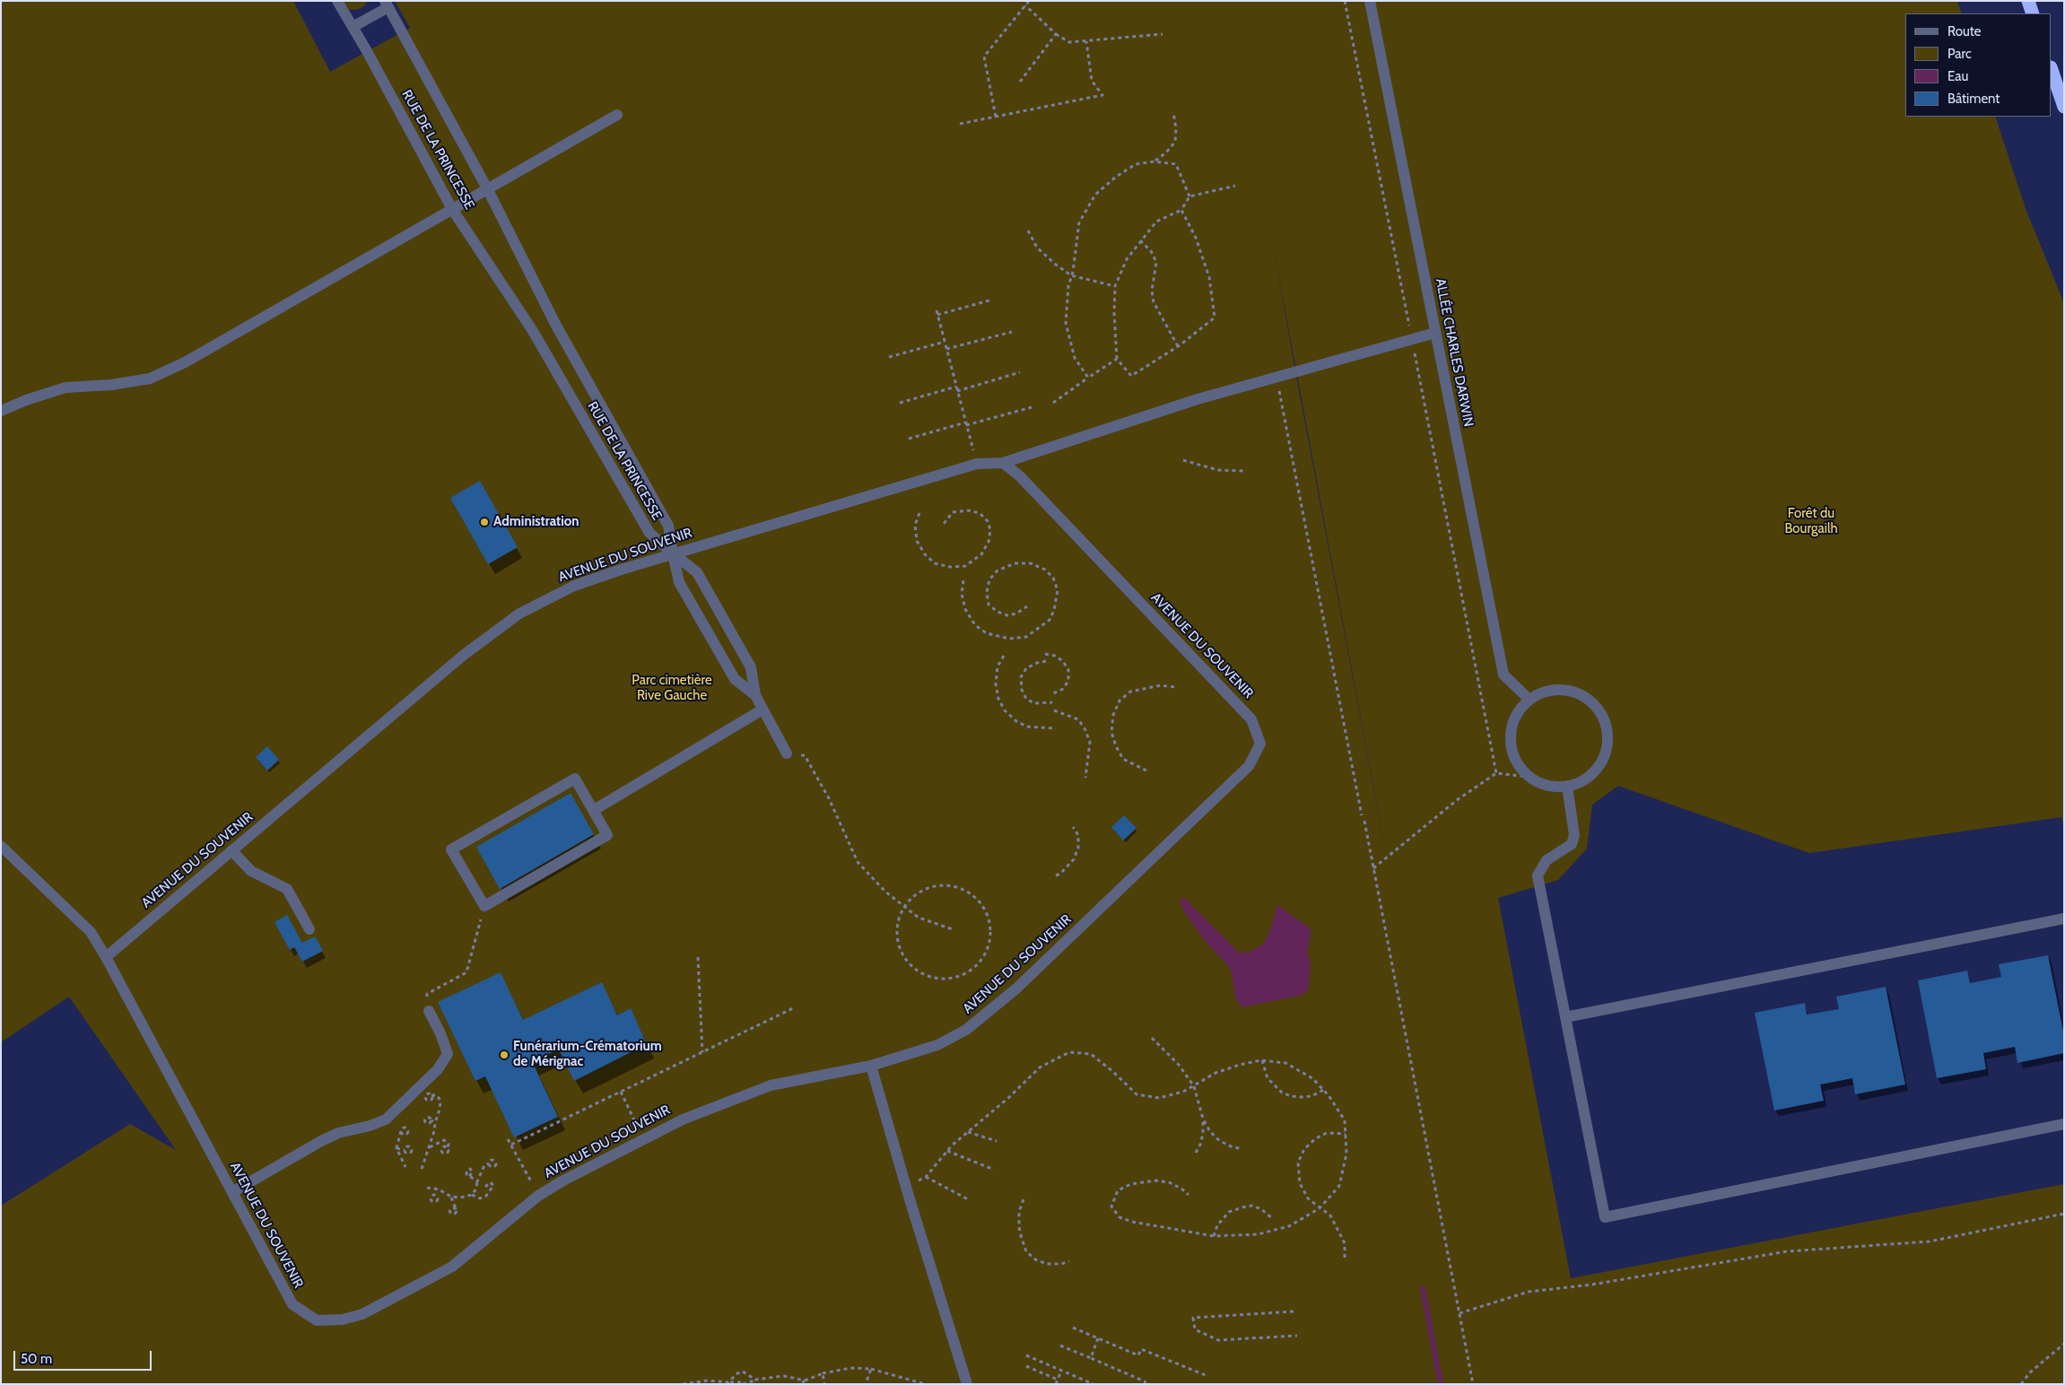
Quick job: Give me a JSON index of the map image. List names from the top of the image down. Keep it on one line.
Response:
{"streets":{"street":["RUE DE LA PRINCESSE","ALLÉE CHARLES DARWIN","AVENUE DU SOUVENIR"]},"crossings":[["RUE DE LA PRINCESSE","AVENUE DU SOUVENIR"]],"parks":["Forêt du Bourgailh","Parc cimetière Rive Gauche"],"places":["Administration","Funérarium-Crématorium de Mérignac"],"legend":["Route","Parc","Eau","Bâtiment"],"scale_bar":"50 m"}
